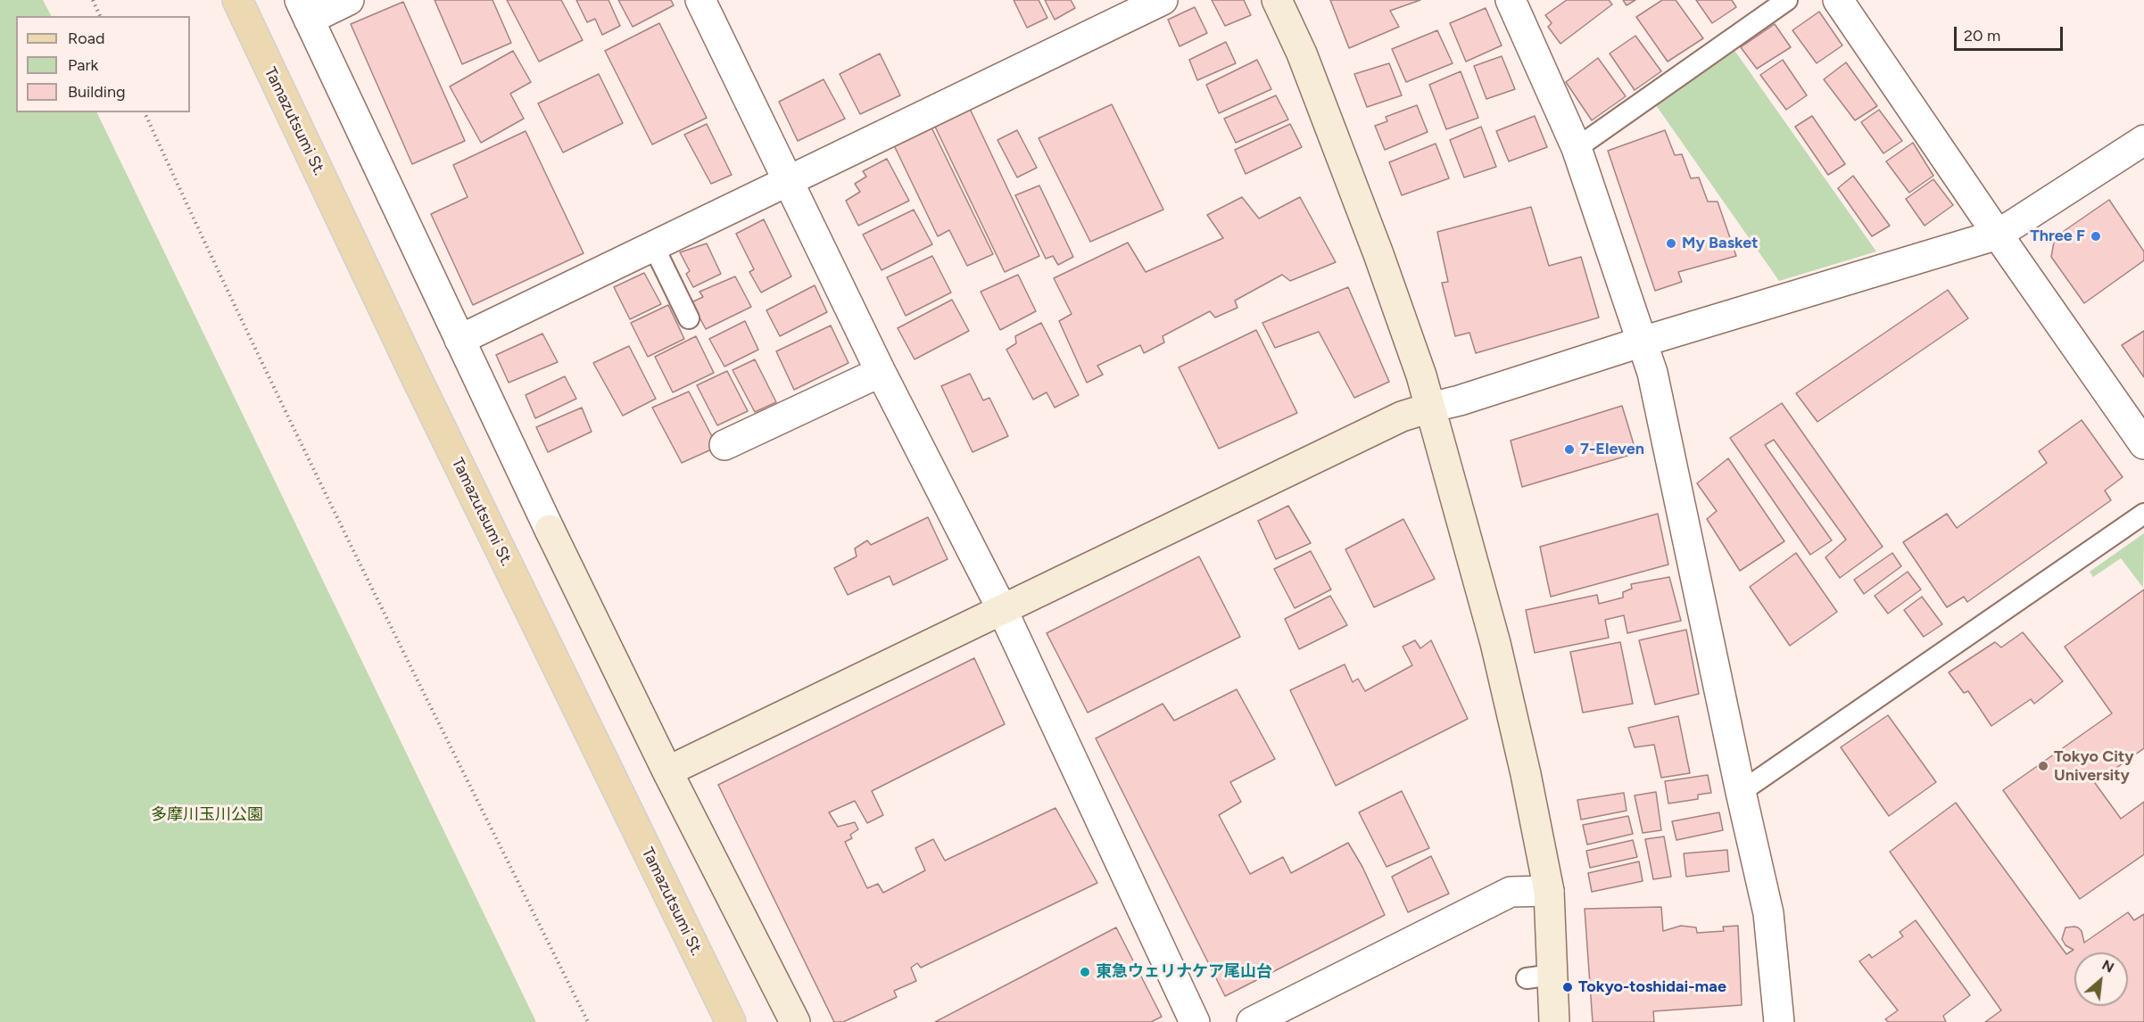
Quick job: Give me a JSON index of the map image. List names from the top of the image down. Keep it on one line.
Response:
{"streets":{"main road":["Tamazutsumi St."]},"parks":["多摩川玉川公園"],"places":["Three F","My Basket","7-Eleven","Tokyo City University","東急ウェリナケア尾山台","Tokyo-toshidai-mae"],"legend":["Road","Park","Building"],"scale_bar":"20 m","north":"top right"}
